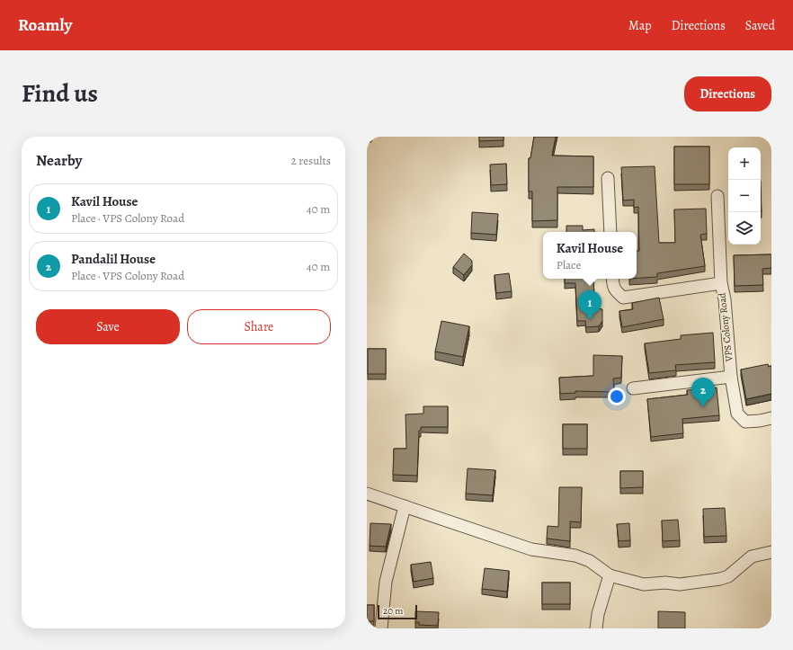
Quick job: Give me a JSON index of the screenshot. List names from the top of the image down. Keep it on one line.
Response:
{"streets":{"street":["VPS Colony Road"]},"scale_bar":"20 m","page":{"header":"Roamly","nav":["Map","Directions","Saved"],"title":"Find us","buttons":["Directions",["Save","Share"]],"heading":["Nearby","2 results"],"map_buttons":["+","−"],"list":[{"mark":"1","name":"Kavil House","note":"Place · VPS Colony Road","value":"40 m"},{"mark":"2","name":"Pandalil House","note":"Place · VPS Colony Road","value":"40 m"}],"popup":["Kavil House","Place"],"pins":["1","2"],"scale":"20 m"}}
